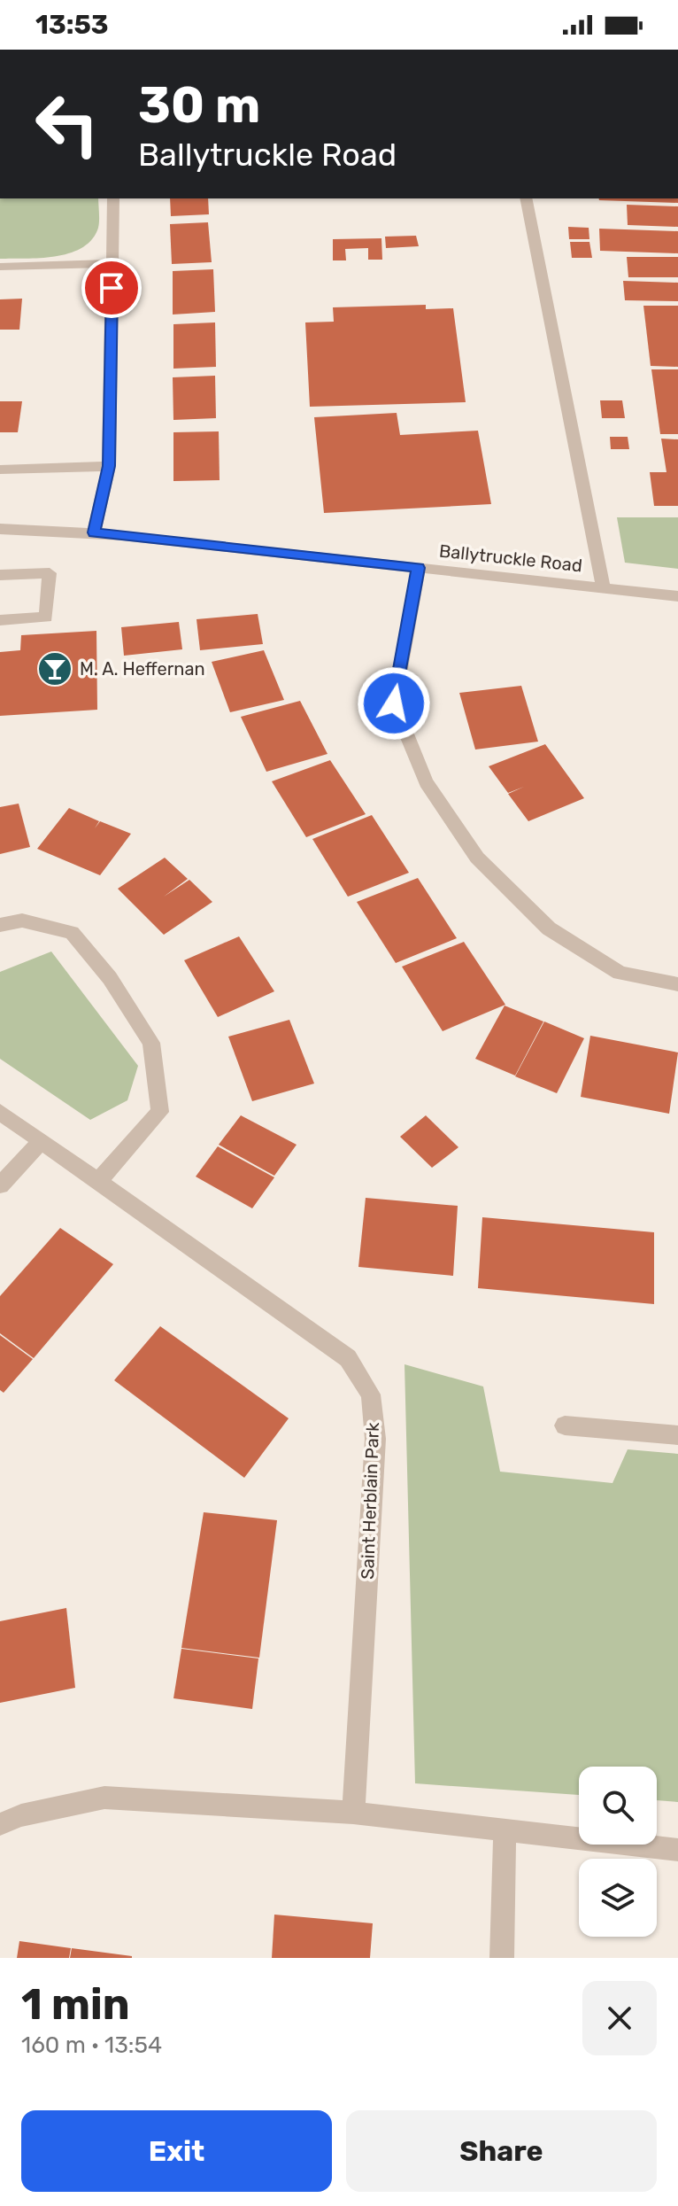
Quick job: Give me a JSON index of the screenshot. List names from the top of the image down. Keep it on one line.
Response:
{"streets":{"street":["Ballytruckle Road","Saint Herblain Park"]},"places":{"bar":["M. A. Heffernan"]},"page":{"status":"13:53","turn":["30 m","Ballytruckle Road"],"heading":["1 min","160 m · 13:54"],"buttons":["Exit","Share"]}}
